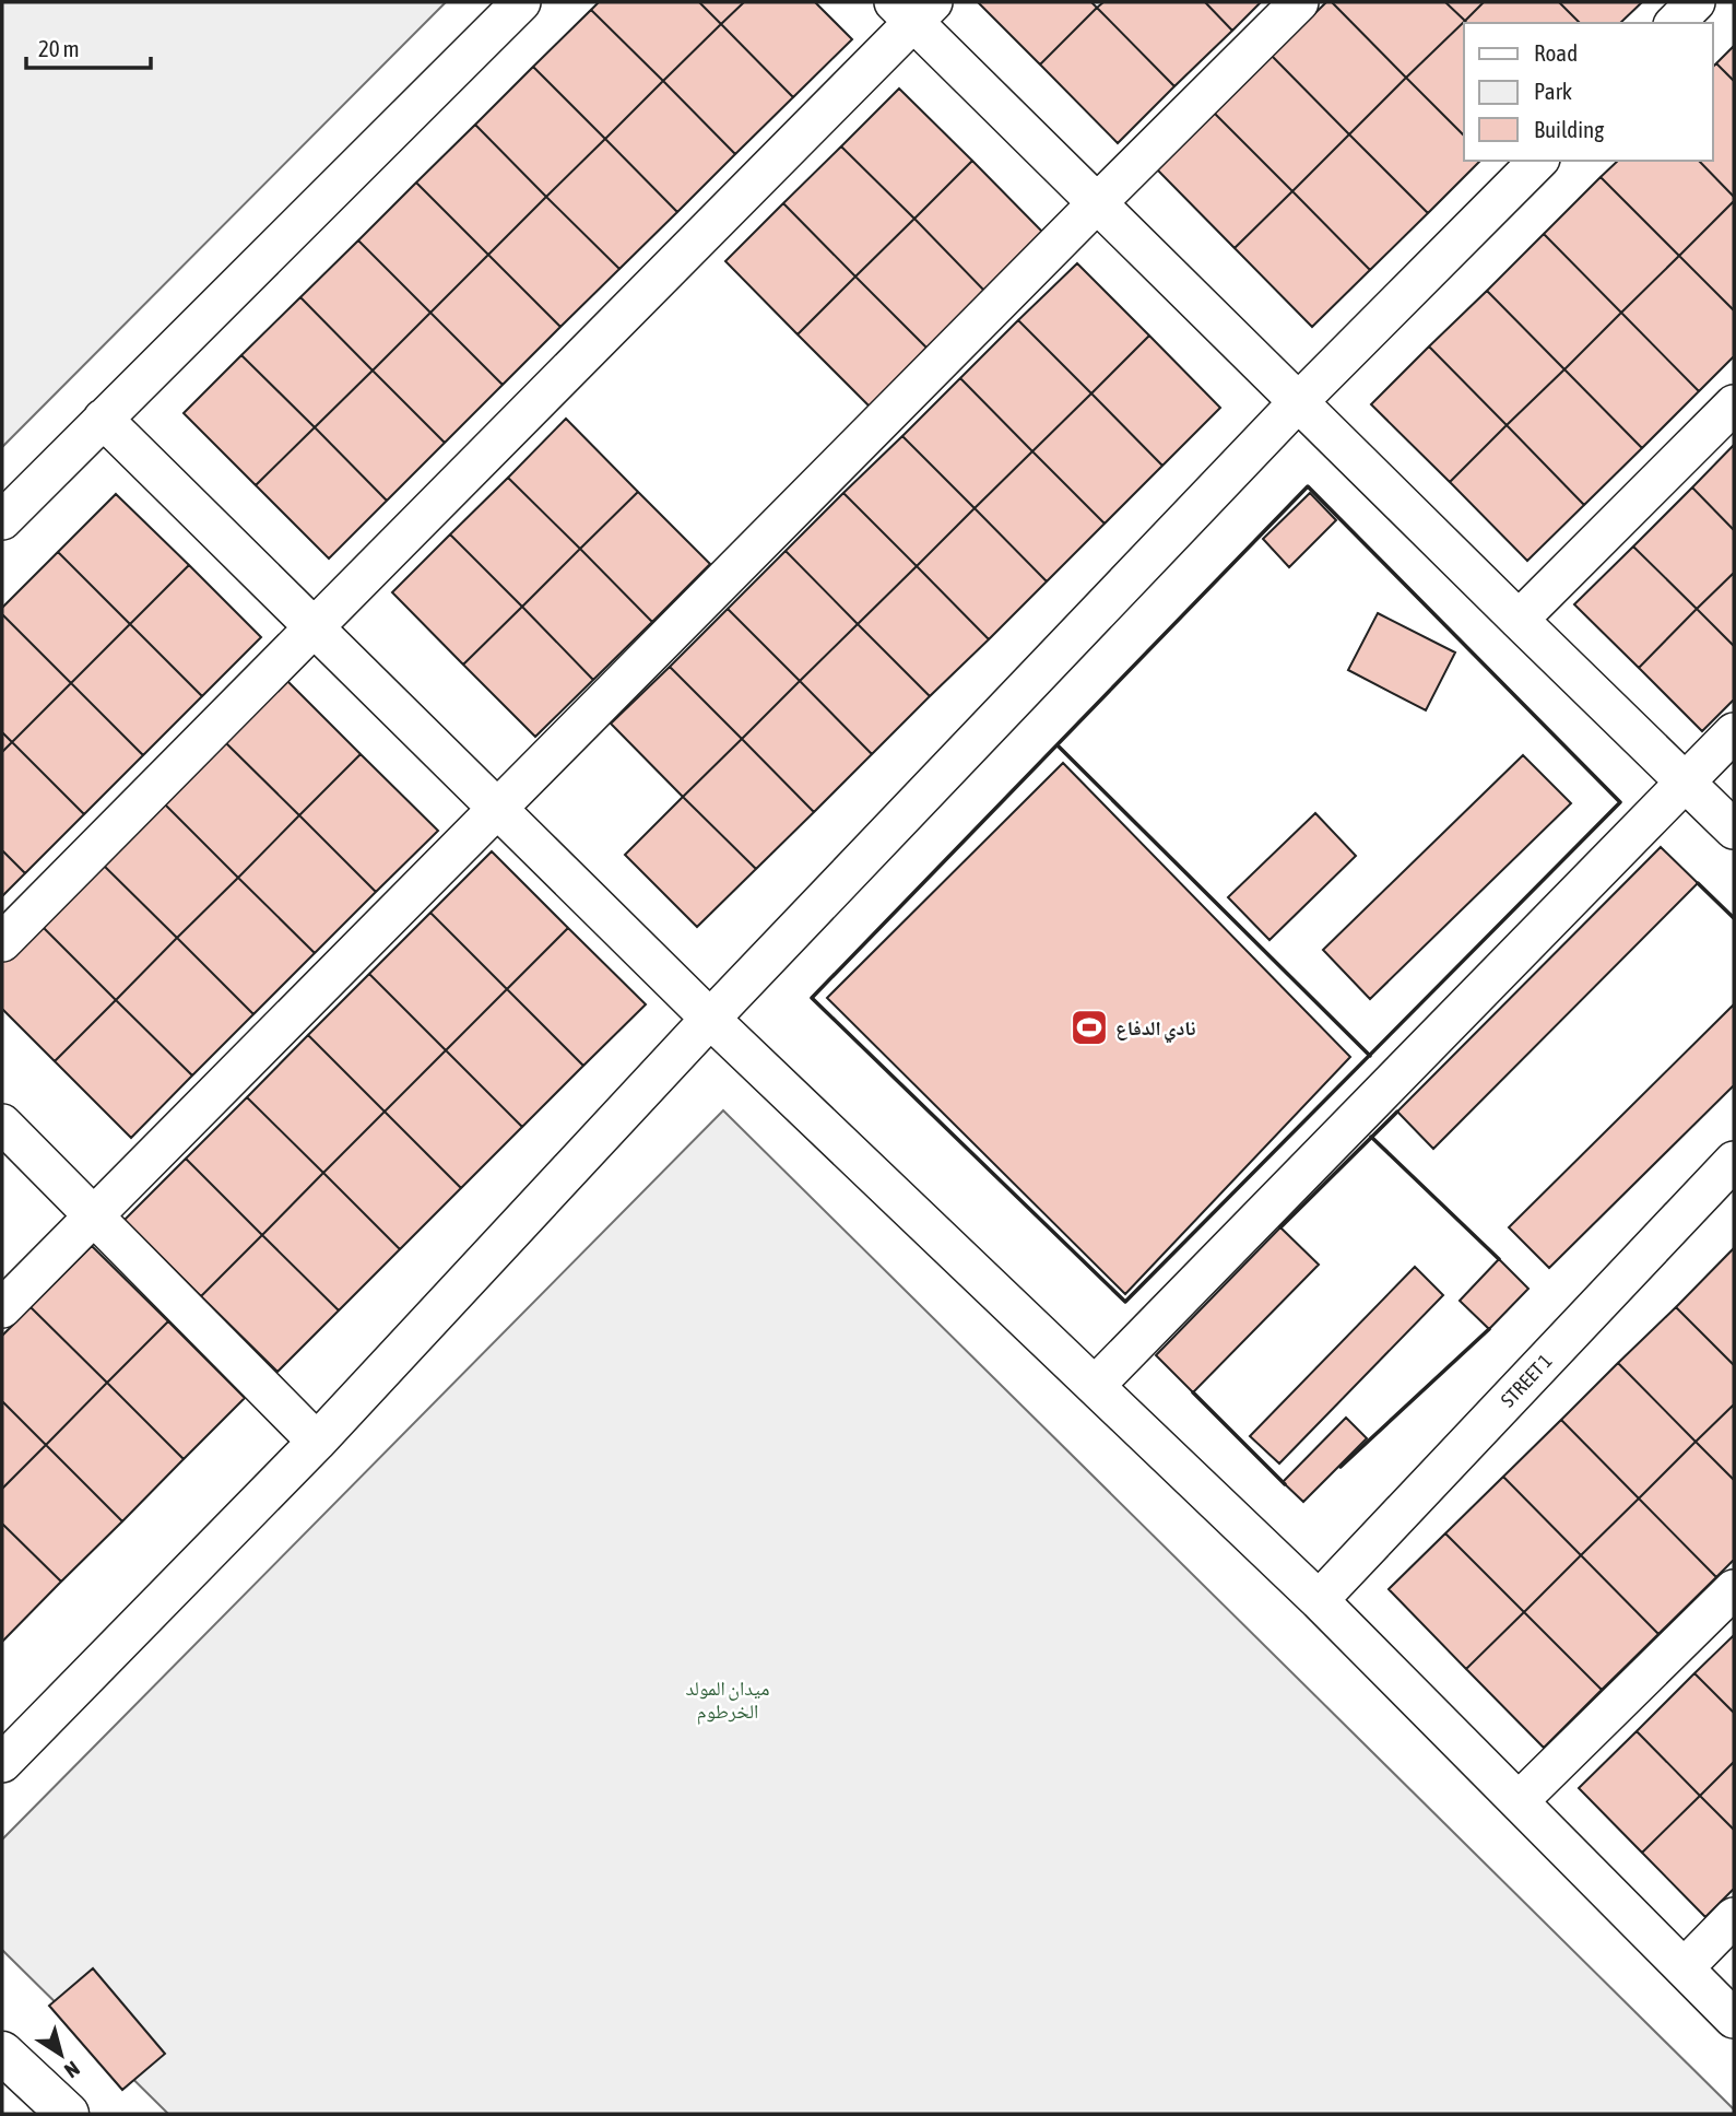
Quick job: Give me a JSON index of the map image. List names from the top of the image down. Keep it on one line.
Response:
{"streets":{"street":["STREET 1"]},"parks":["ميدان المولد الخرطوم"],"places":{"sports":["نادي الدفاع"]},"legend":["Road","Park","Building"],"scale_bar":"20 m","north":"bottom right"}
